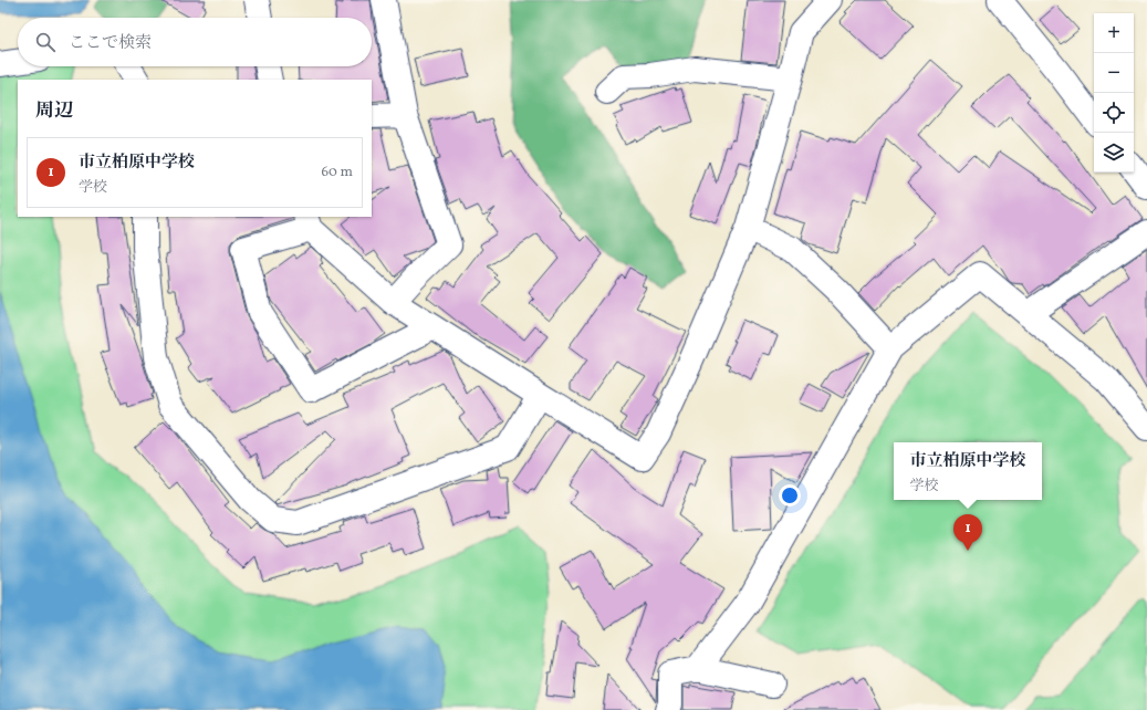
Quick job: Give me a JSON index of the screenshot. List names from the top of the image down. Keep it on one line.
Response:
{"page":{"map_buttons":["+","−"],"search":"ここで検索","heading":"周辺","list":[{"mark":"1","name":"市立柏原中学校","note":"学校","value":"60 m"}],"popup":["市立柏原中学校","学校"],"pins":"1"}}
